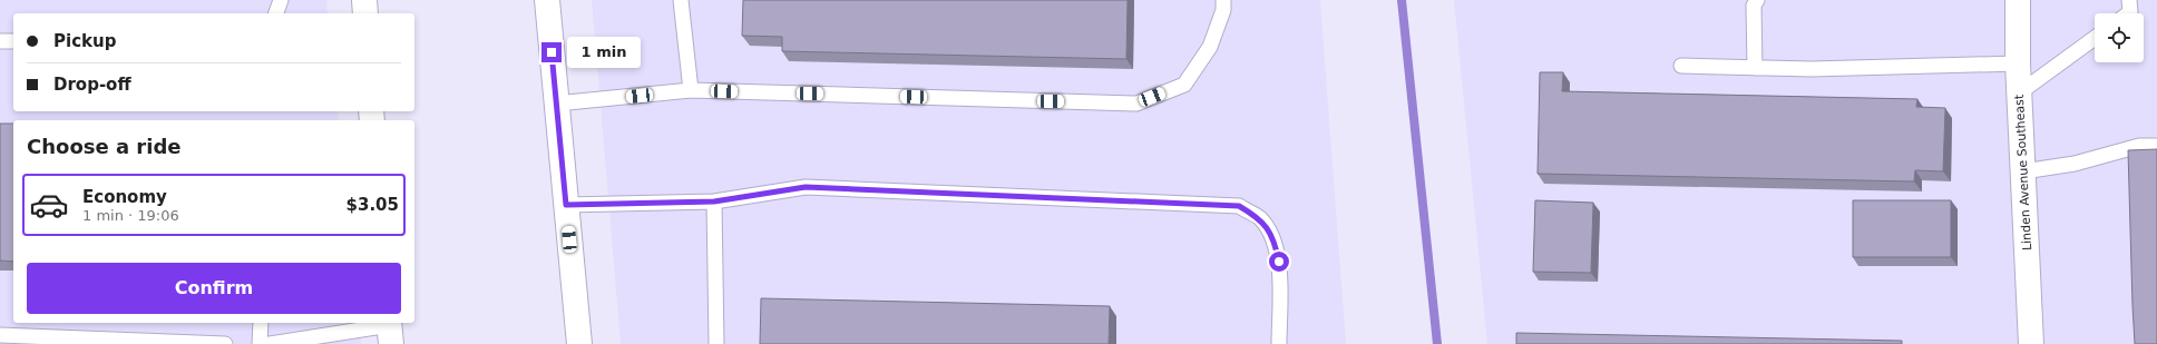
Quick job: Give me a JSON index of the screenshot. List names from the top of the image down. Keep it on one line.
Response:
{"streets":{"street":["Linden Avenue Southeast"]},"page":{"banner":["Pickup","Drop-off"],"bubble":"1 min","heading":"Choose a ride","list":[{"name":"Economy","note":"1 min · 19:06","value":"$3.05"}],"buttons":"Confirm"}}
